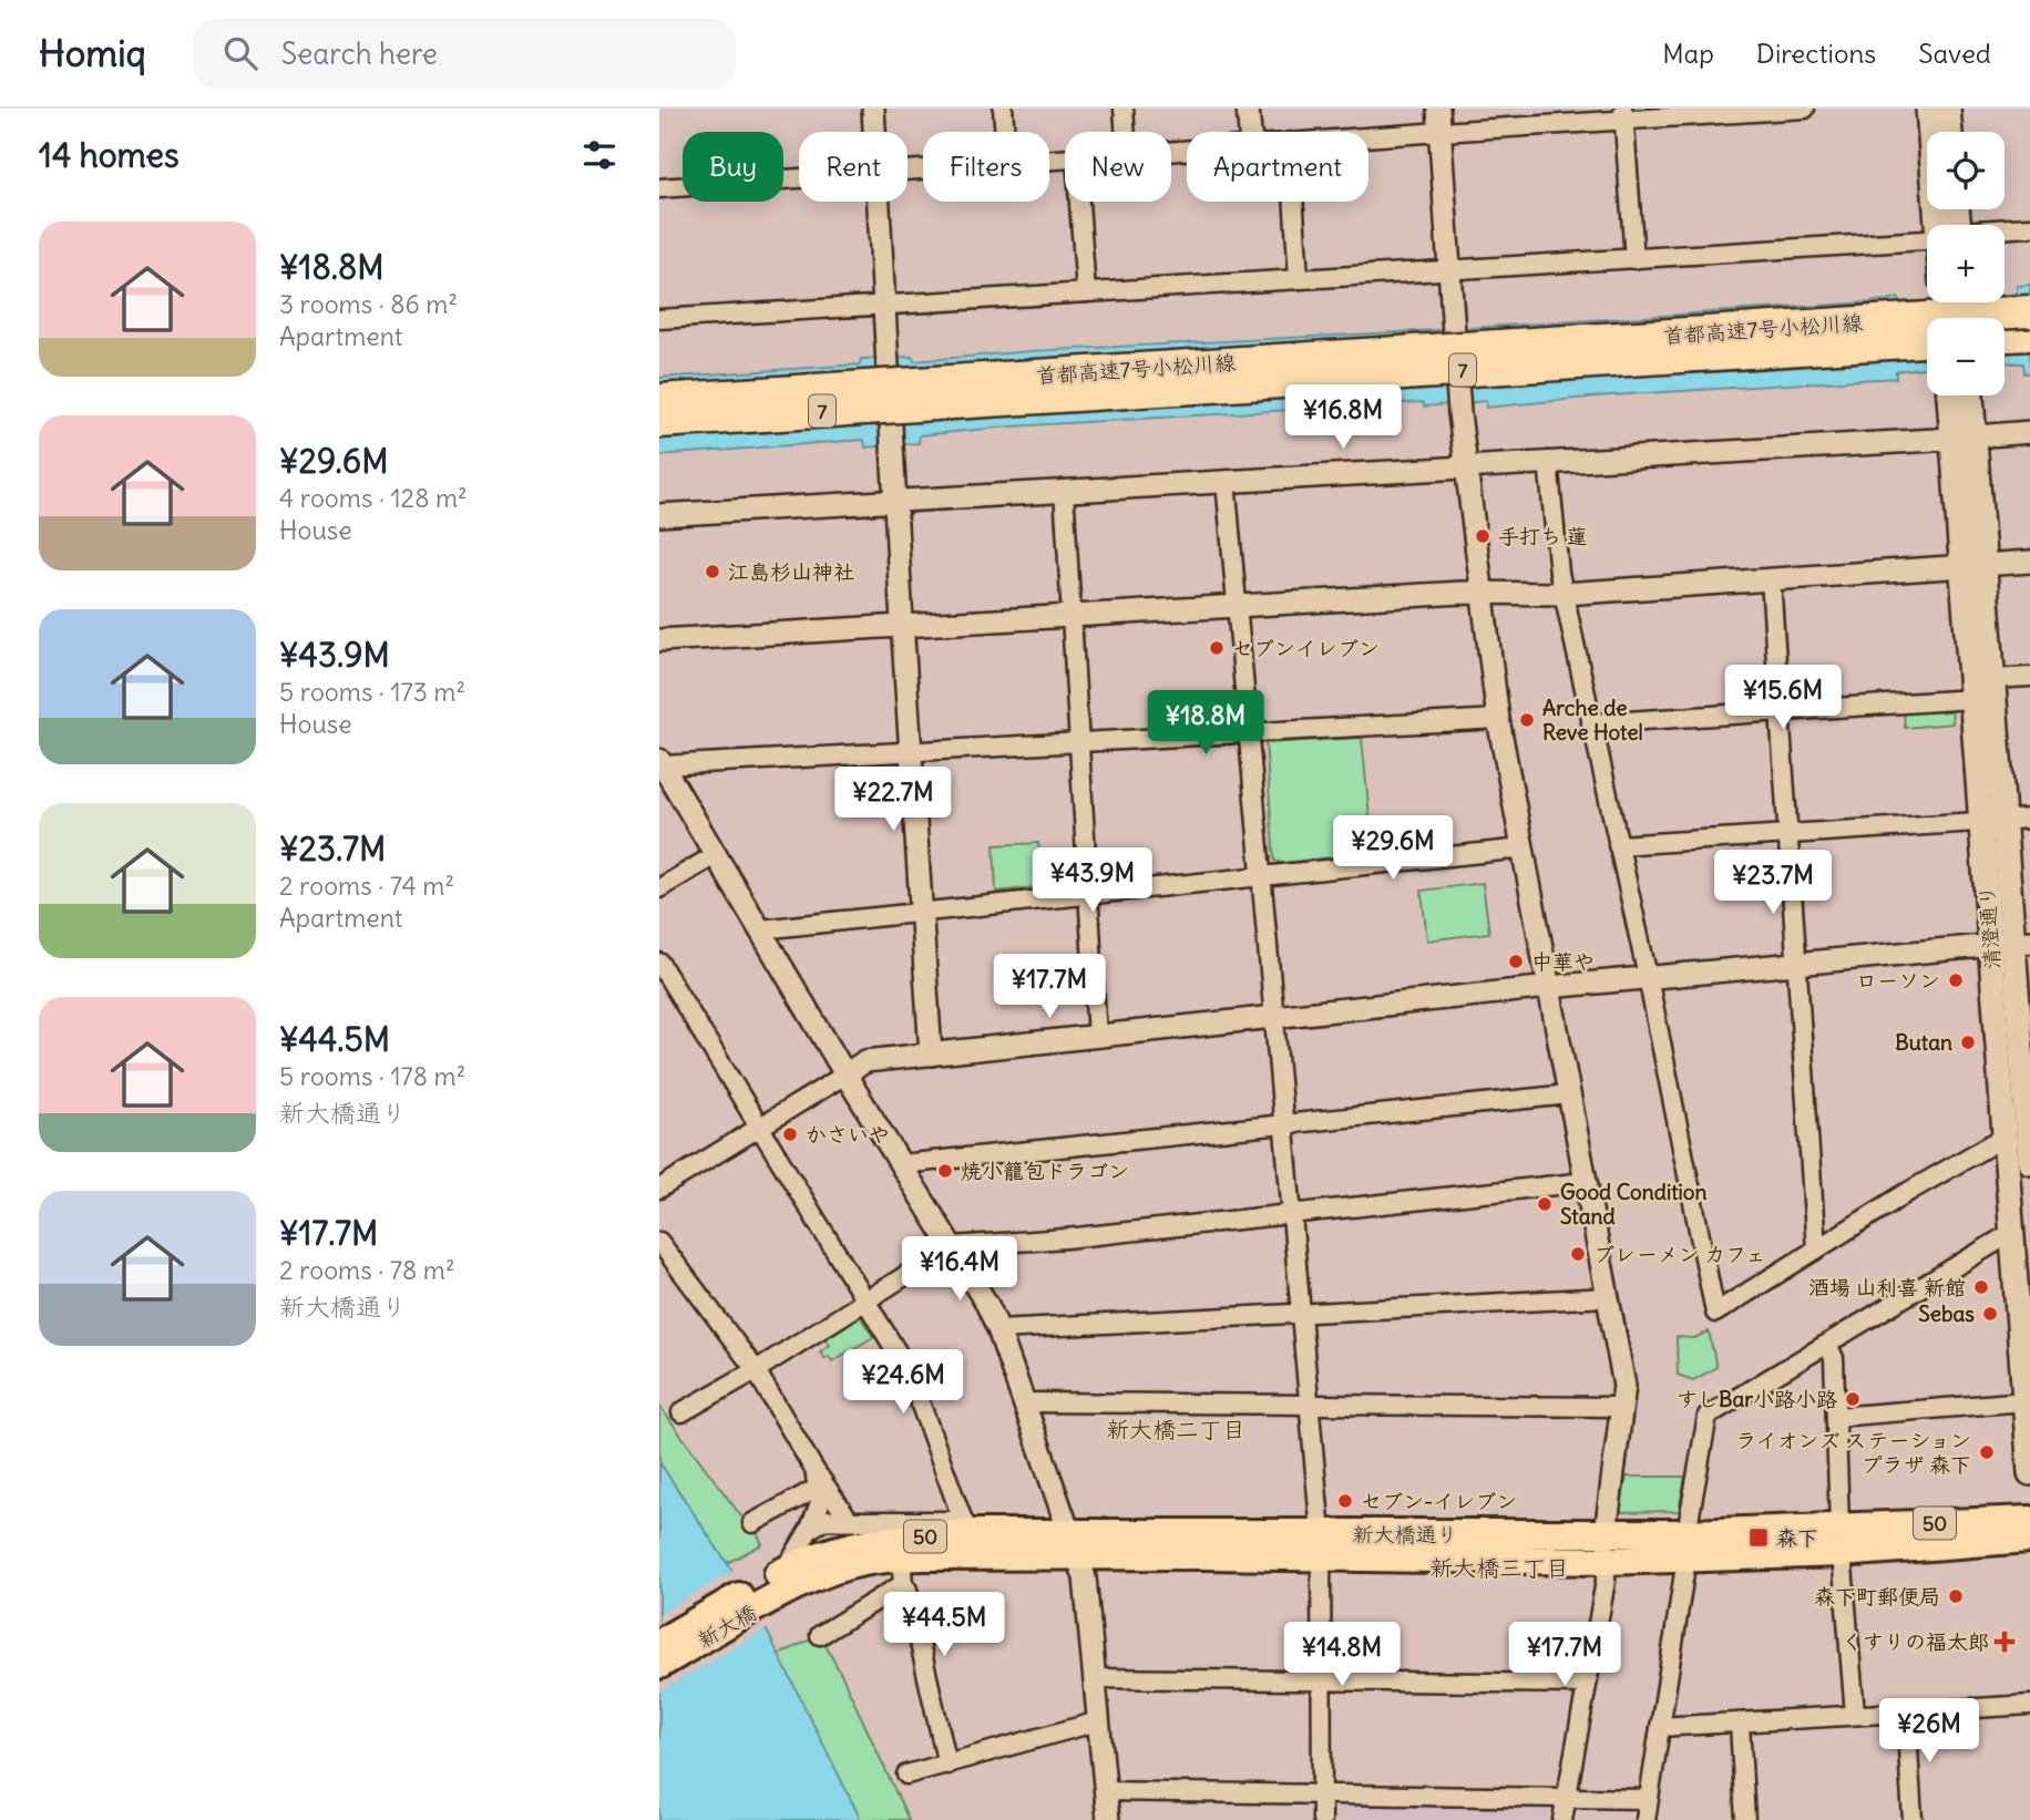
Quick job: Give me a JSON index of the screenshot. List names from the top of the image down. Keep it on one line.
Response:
{"streets":{"highway":["首都高速7号小松川線","7"],"main road":["清澄通り","50","新大橋通り","新大橋"]},"crossings":[["新大橋通り","新大橋"]],"districts":["新大橋二丁目","新大橋三丁目"],"places":{"other":["手打ち 蓮","江島杉山神社","セブンイレブン","Arche de Reve Hotel","中華や","ローソン","Butan","かさいや","焼小籠包ドラゴン","Good Condition Stand","ブレーメン カフェ","酒場 山利喜 新館","Sebas","すしBar小路小路","ライオンズ ステーション プラザ 森下","セブン-イレブン","森下町郵便局"],"transit":["森下"],"health":["くすりの福太郎"]},"page":{"header":"Homiq","search":"Search here","nav":["Map","Directions","Saved"],"heading":"14 homes","map_buttons":["+","−"],"chip":["Buy","Rent","Filters","New","Apartment"],"list":[{"name":"¥18.8M","note":"3 rooms · 86 m² · Apartment"},{"name":"¥29.6M","note":"4 rooms · 128 m² · House"},{"name":"¥43.9M","note":"5 rooms · 173 m² · House"},{"name":"¥23.7M","note":"2 rooms · 74 m² · Apartment"},{"name":"¥44.5M","note":"5 rooms · 178 m² · 新大橋通り"},{"name":"¥17.7M","note":"2 rooms · 78 m² · 新大橋通り"}],"price":["¥16.8M","¥15.6M","¥18.8M","¥22.7M","¥29.6M","¥43.9M","¥23.7M","¥17.7M","¥16.4M","¥24.6M","¥44.5M","¥14.8M","¥17.7M","¥26M"]}}
